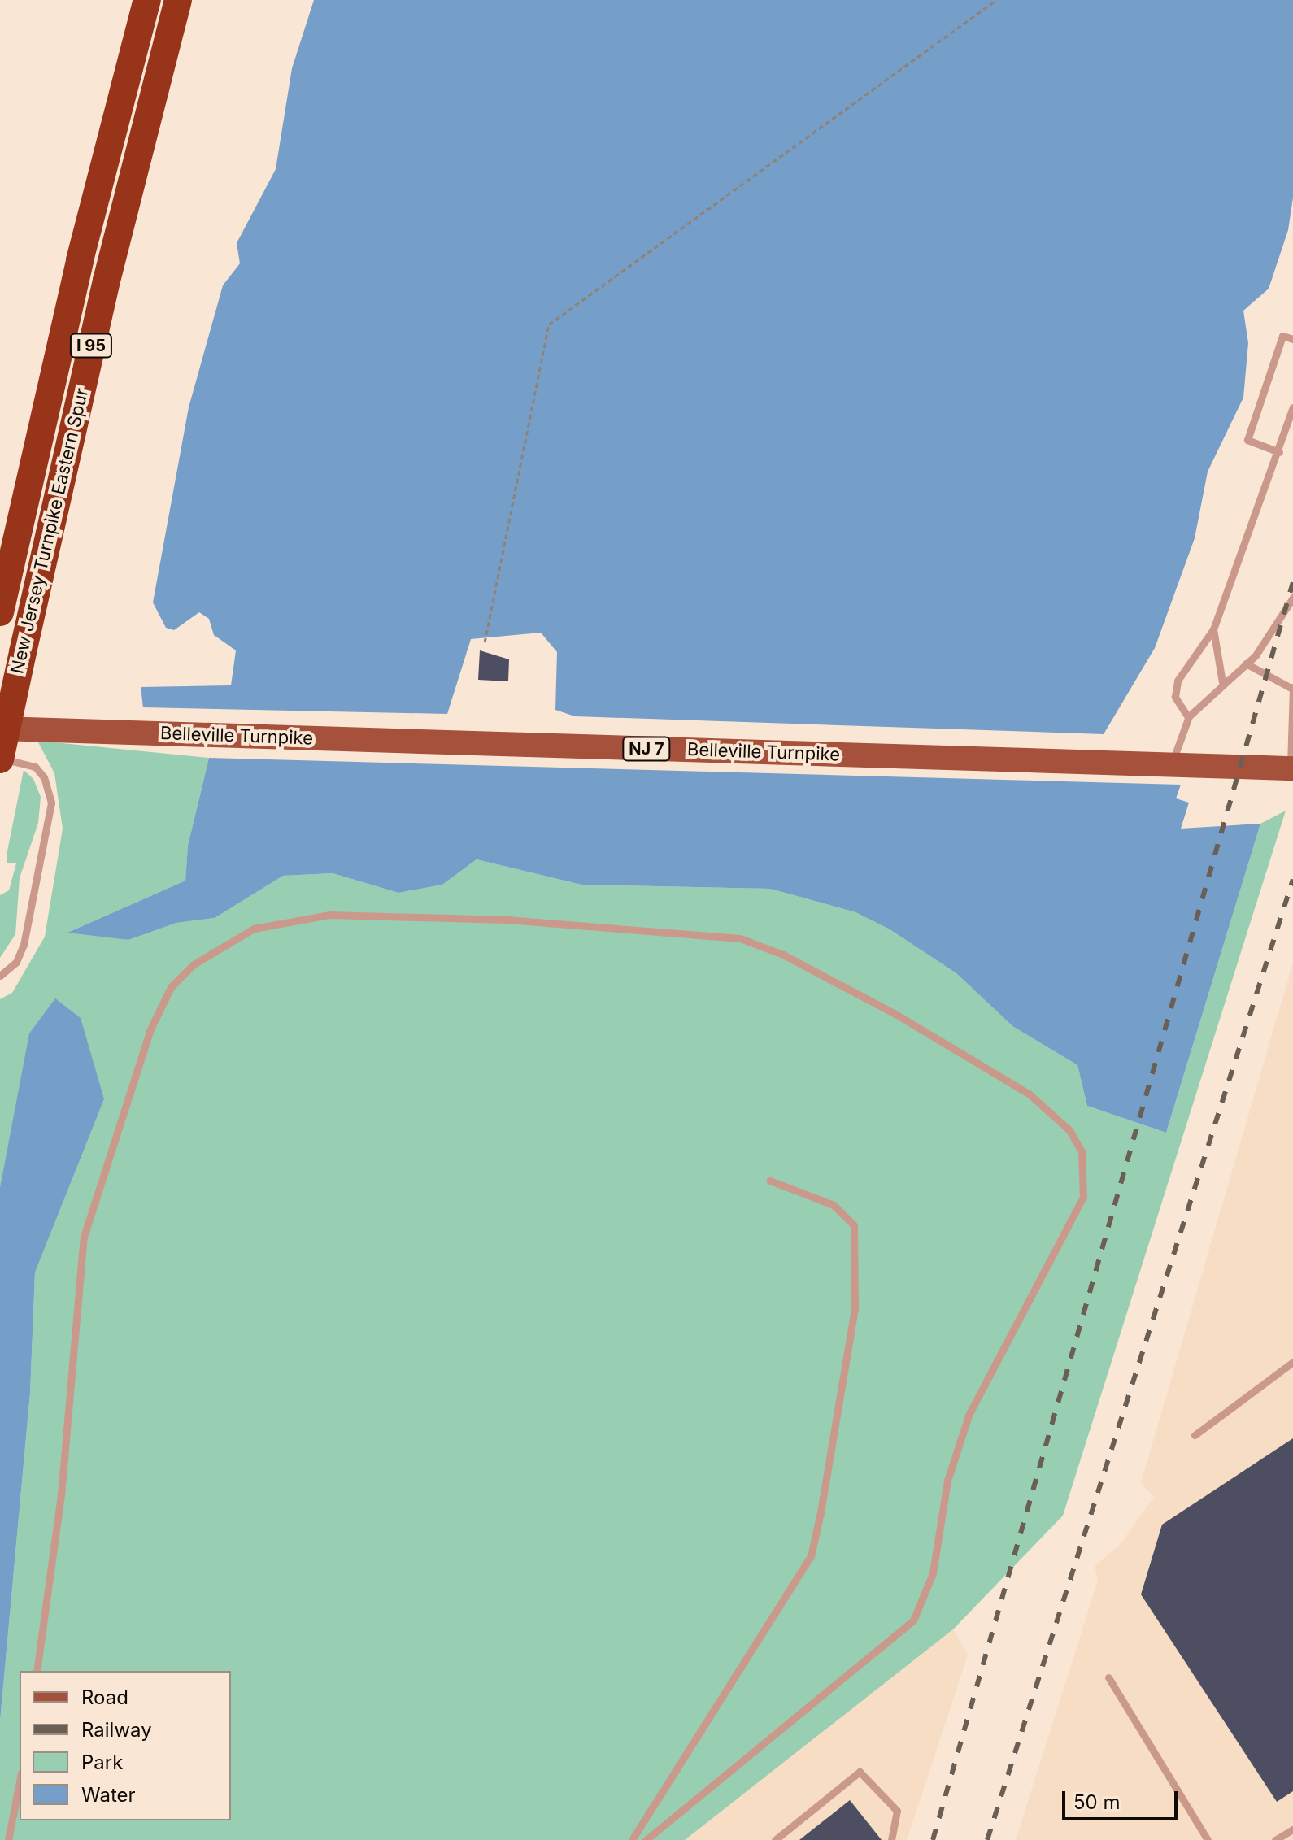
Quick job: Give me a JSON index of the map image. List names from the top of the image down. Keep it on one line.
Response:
{"streets":{"highway":["I 95","New Jersey Turnpike Eastern Spur"],"main road":["Belleville Turnpike","NJ 7"]},"legend":["Road","Railway","Park","Water"],"scale_bar":"50 m"}
